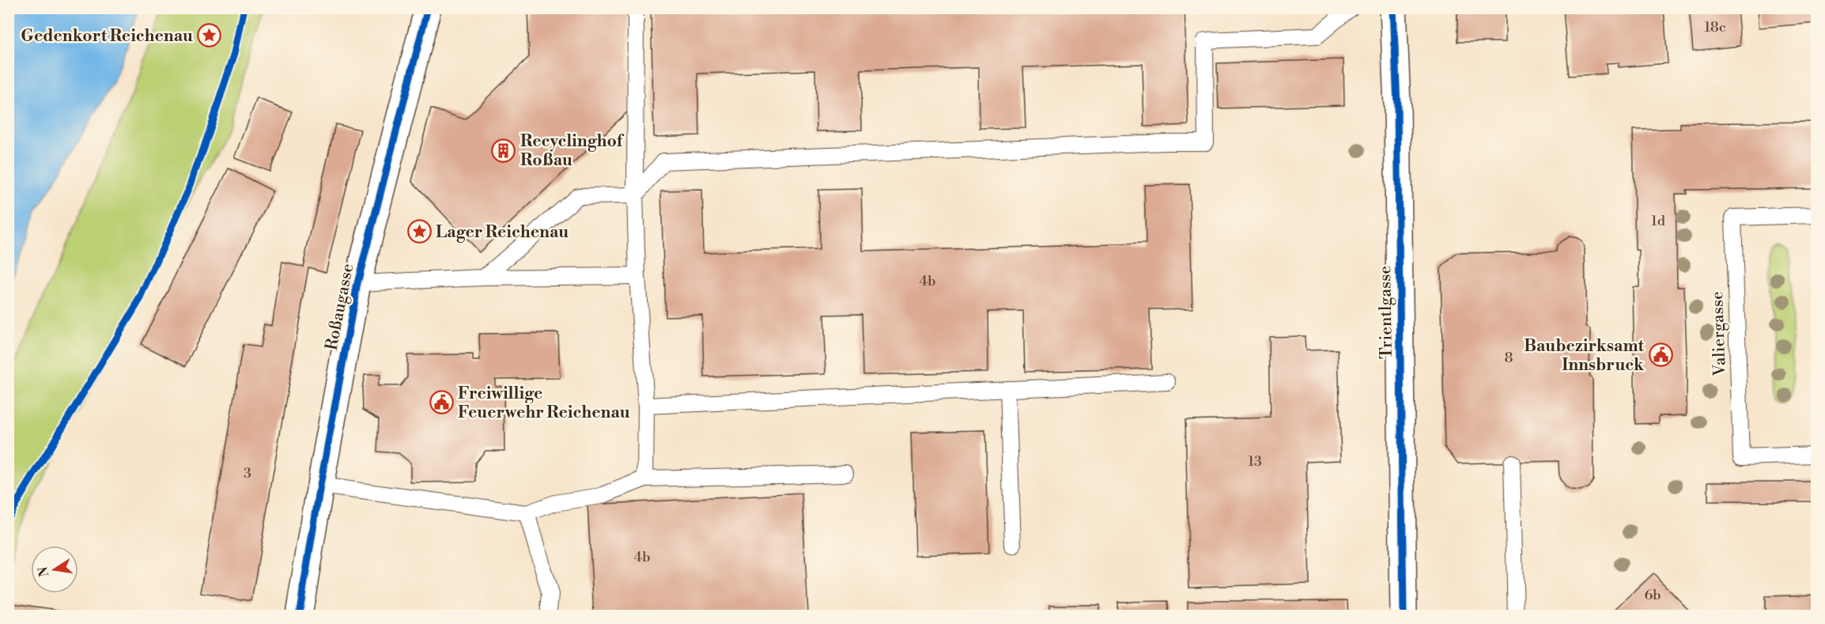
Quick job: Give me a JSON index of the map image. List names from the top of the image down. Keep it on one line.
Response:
{"streets":{"street":["Roßaugasse","Trientlgasse"],"lane":["Valiergasse"]},"places":{"place":["Gedenkort Reichenau","Lager Reichenau"],"building":["Recyclinghof Roßau"],"public building":["Baubezirksamt Innsbruck","Freiwillige Feuerwehr Reichenau"]},"house_numbers":["18c","1d","4b","8","13","3","4b","6b"],"north":"left"}
